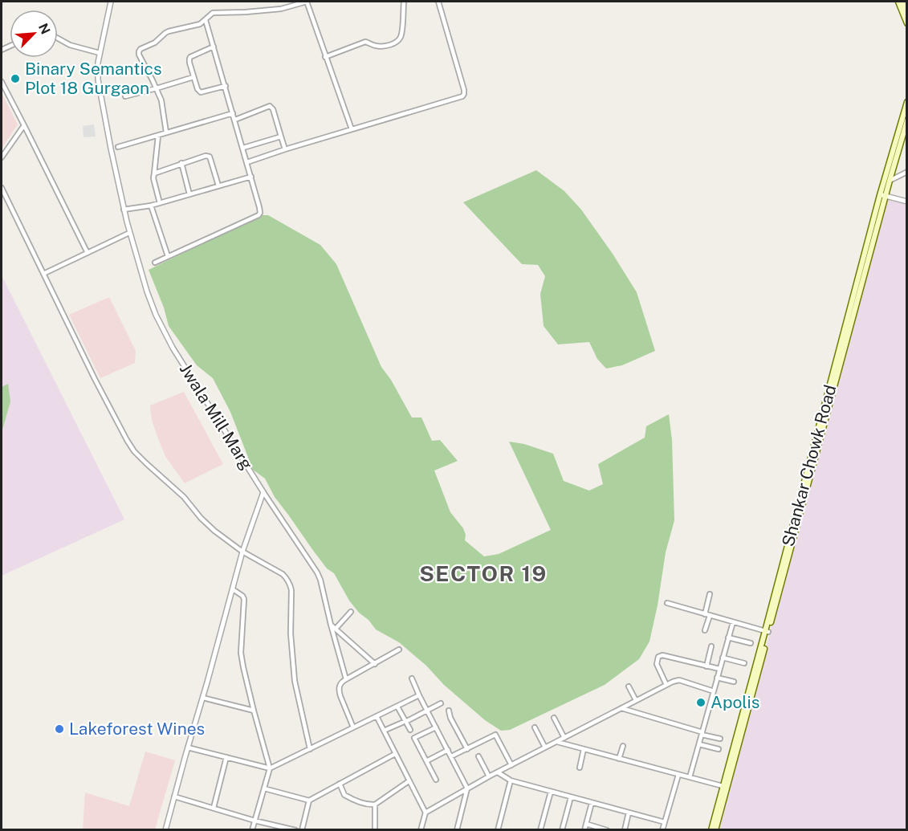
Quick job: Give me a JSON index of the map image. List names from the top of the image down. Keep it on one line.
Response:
{"streets":{"main road":["Shankar Chowk Road"],"street":["Jwala Mill Marg"]},"districts":["SECTOR 19"],"places":["Binary Semantics Plot 18 Gurgaon","Apolis","Lakeforest Wines"],"north":"top right"}
